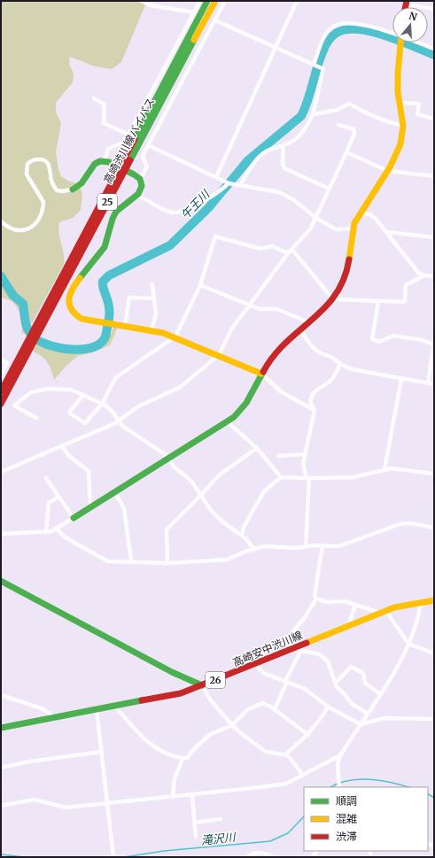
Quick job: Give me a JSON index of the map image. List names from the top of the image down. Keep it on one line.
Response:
{"streets":{"main road":["高崎渋川線バイパス","25","高崎安中渋川線","26"]},"water":["午王川","滝沢川"],"legend":["順調","混雑","渋滞"],"north":"top"}
